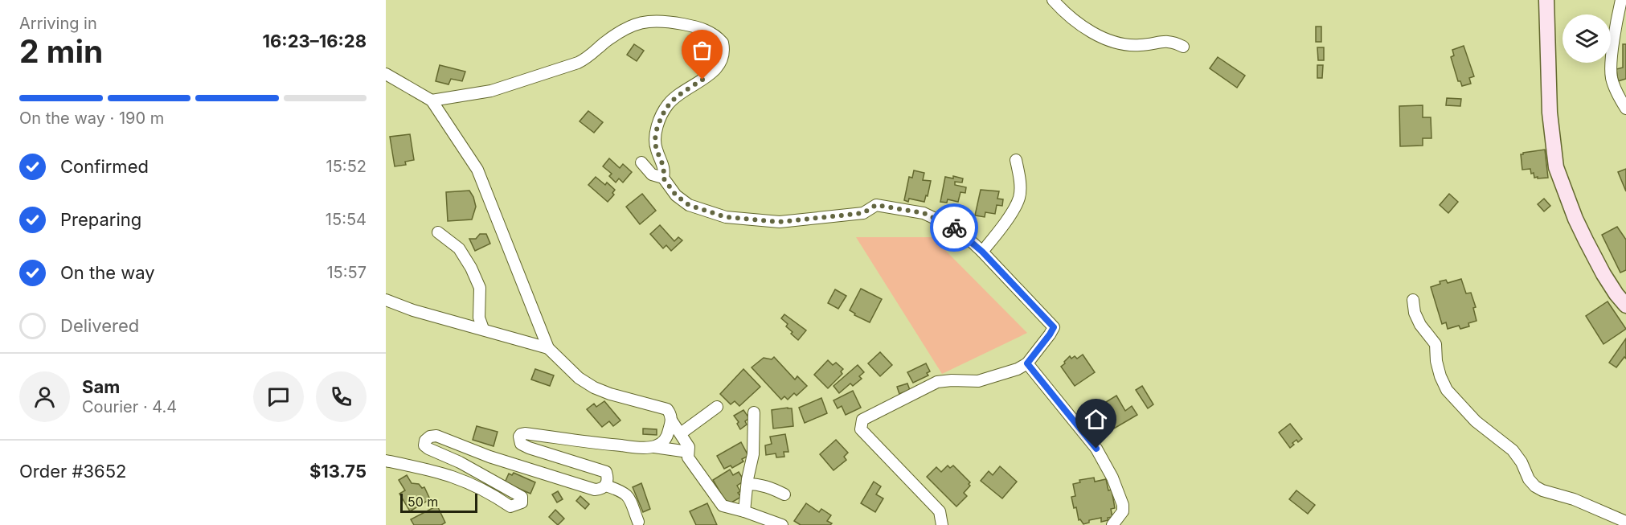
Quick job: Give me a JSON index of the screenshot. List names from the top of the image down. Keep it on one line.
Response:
{"scale_bar":"50 m","page":{"heading":["2 min","Arriving in","16:23–16:28"],"panel":["Sam","Courier · 4.4","Order #3652","$13.75"],"bar":"On the way · 190 m","list":[["Confirmed","15:52"],["Preparing","15:54"],["On the way","15:57"],"Delivered"],"scale":"50 m"}}
